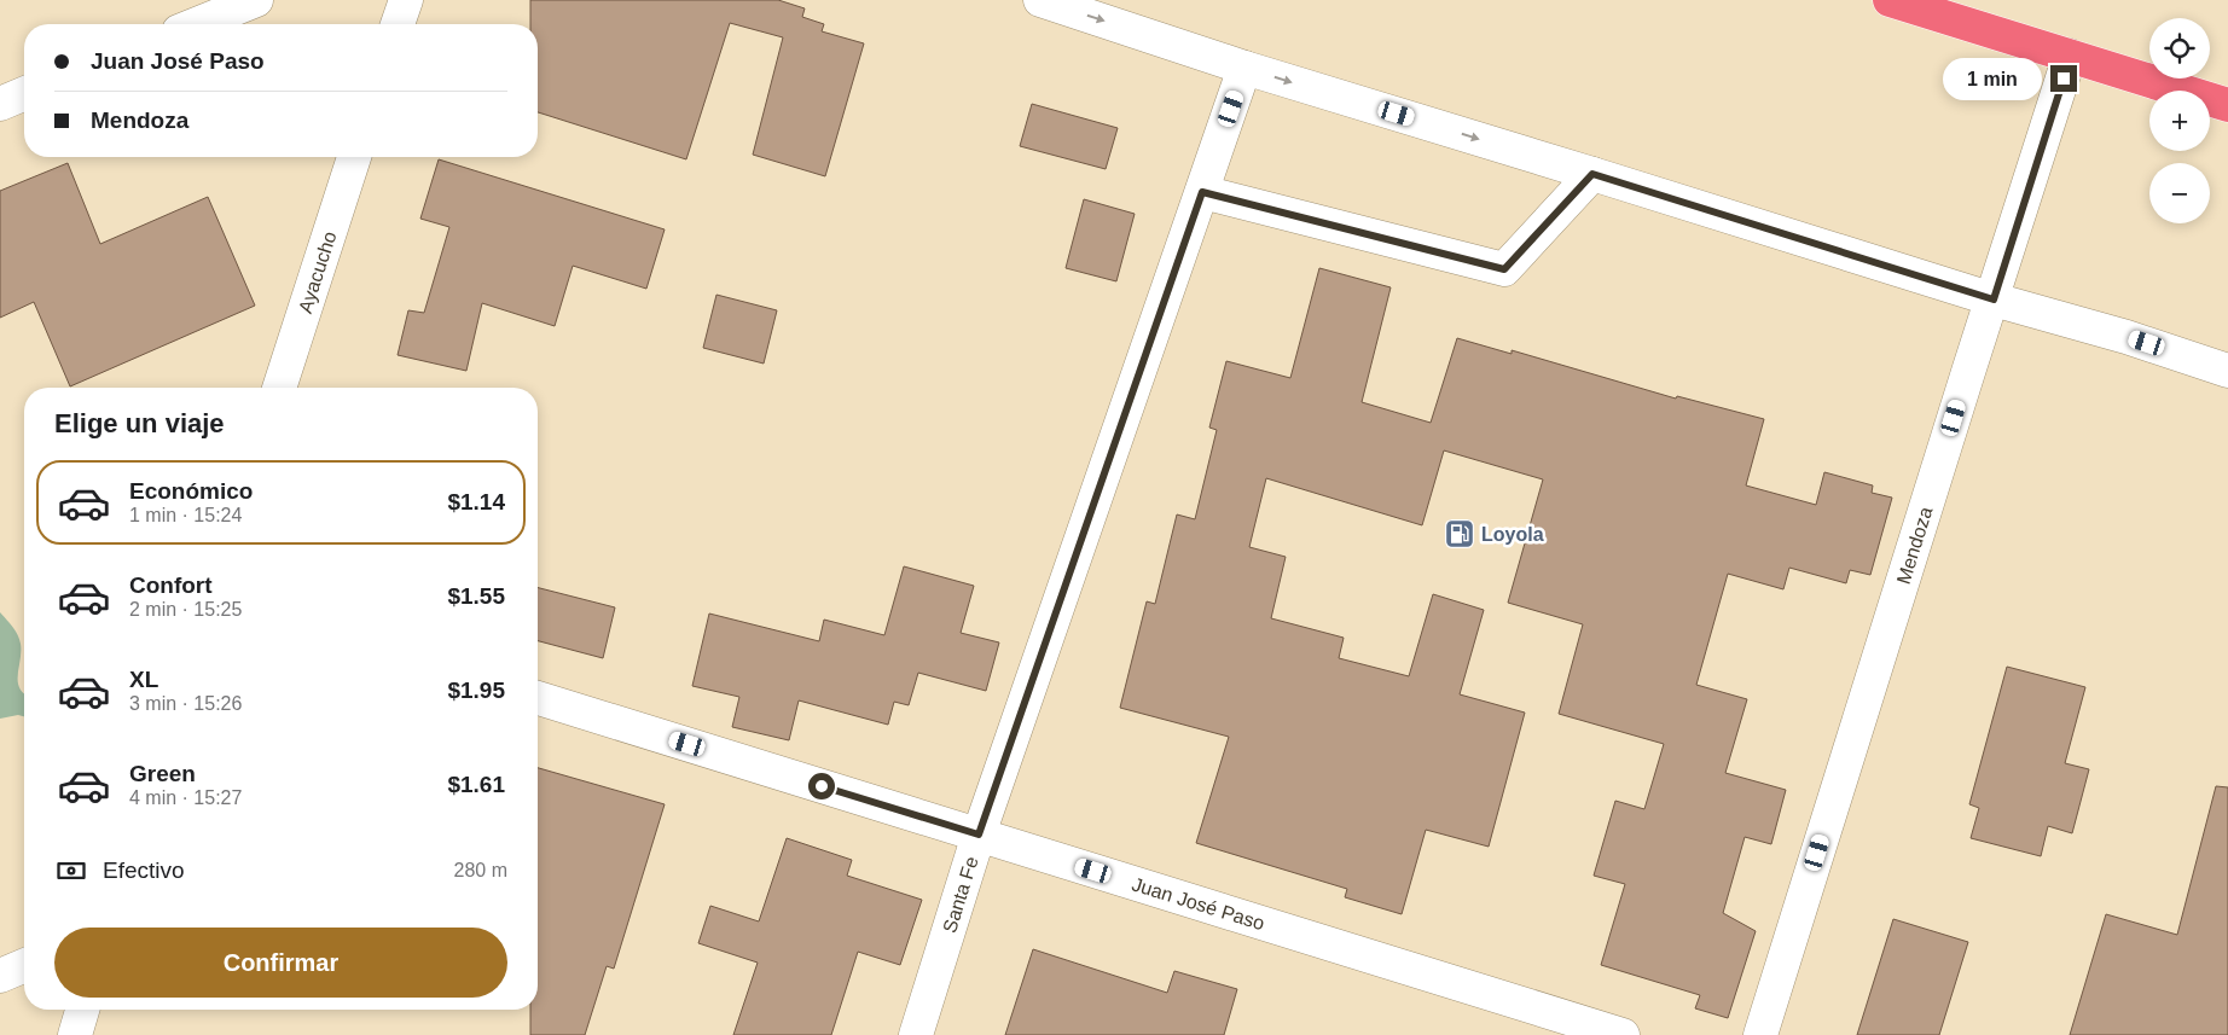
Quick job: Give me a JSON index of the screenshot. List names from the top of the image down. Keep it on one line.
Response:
{"streets":{"street":["Ayacucho","Mendoza","Santa Fe","Juan José Paso"]},"crossings":[["Santa Fe","Juan José Paso"]],"places":{"fuel station":["Loyola"]},"page":{"map_buttons":["+","−"],"banner":["Juan José Paso","Mendoza"],"bubble":"1 min","heading":"Elige un viaje","list":[{"name":"Económico","note":"1 min · 15:24","value":"$1.14"},{"name":"Confort","note":"2 min · 15:25","value":"$1.55"},{"name":"XL","note":"3 min · 15:26","value":"$1.95"},{"name":"Green","note":"4 min · 15:27","value":"$1.61"}],"pay":["Efectivo","280 m"],"buttons":"Confirmar"}}
